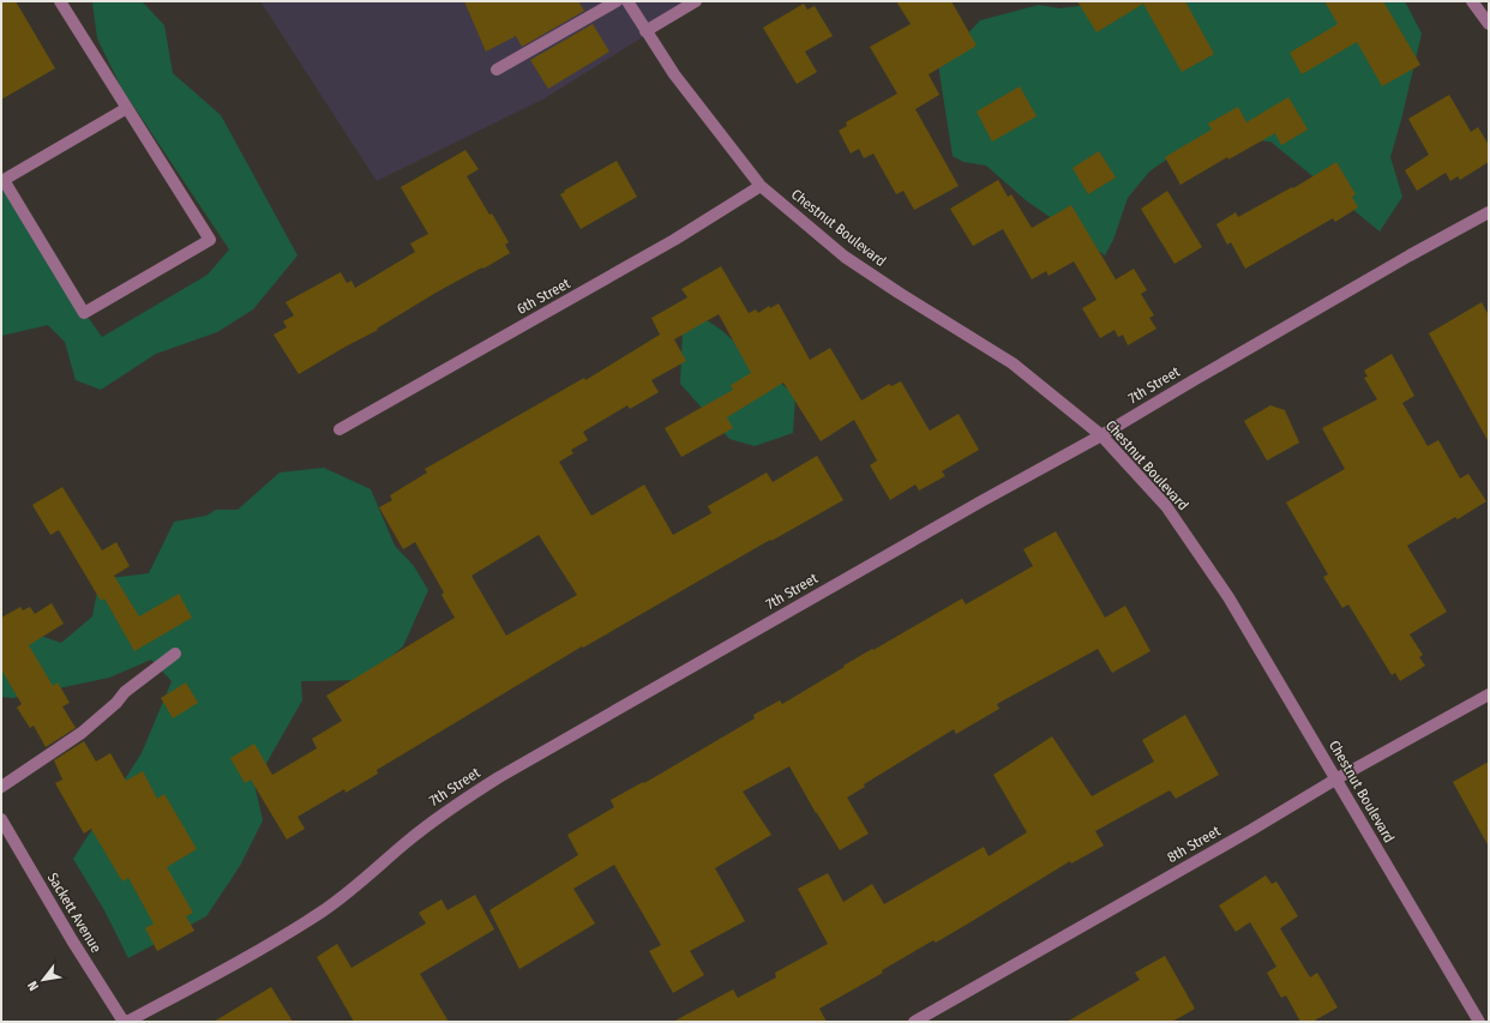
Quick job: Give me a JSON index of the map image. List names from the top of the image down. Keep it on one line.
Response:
{"streets":{"street":["Chestnut Boulevard","6th Street","7th Street","8th Street","Sackett Avenue"]},"crossings":[["Chestnut Boulevard","6th Street"],["Chestnut Boulevard","7th Street"],["Chestnut Boulevard","8th Street"],["7th Street","Sackett Avenue"]],"north":"bottom left"}
